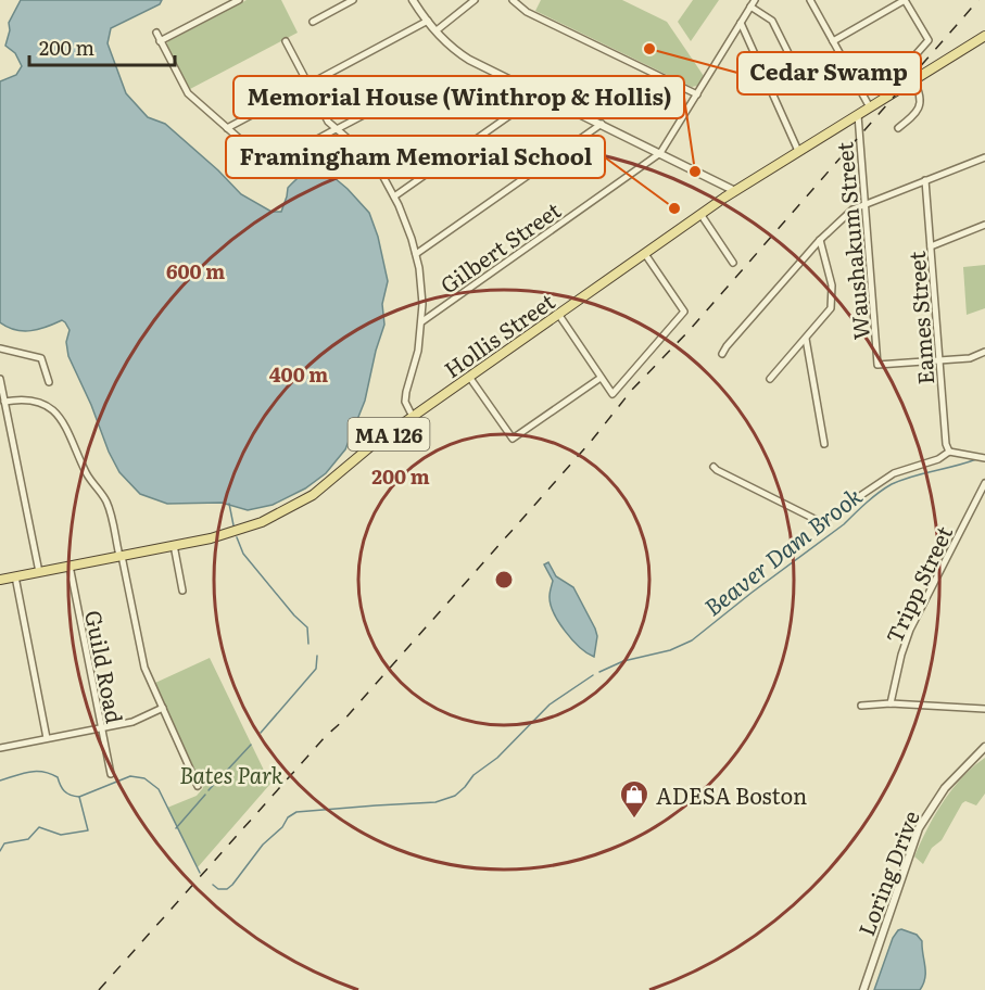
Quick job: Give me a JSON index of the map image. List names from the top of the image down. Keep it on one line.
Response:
{"streets":{"main road":["Hollis Street","MA 126"],"street":["Waushakum Street","Gilbert Street","Eames Street","Tripp Street","Guild Road","Loring Drive"]},"crossings":[["Waushakum Street","Eames Street"],["Waushakum Street","Hollis Street"],["Hollis Street","Guild Road"]],"water":["Beaver Dam Brook"],"parks":["Bates Park"],"places":{"other":["Cedar Swamp","Memorial House (Winthrop & Hollis)","Framingham Memorial School"],"shop":["ADESA Boston"]},"scale_bar":"200 m","rings":["600 m","400 m","200 m"]}
